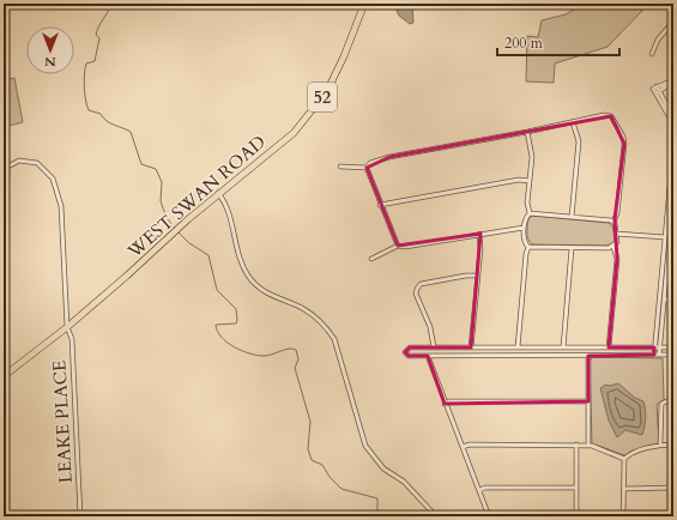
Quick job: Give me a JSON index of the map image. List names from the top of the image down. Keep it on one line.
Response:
{"streets":{"main road":["52","WEST SWAN ROAD"],"street":["LEAKE PLACE"]},"crossings":[["WEST SWAN ROAD","LEAKE PLACE"]],"scale_bar":"200 m","north":"bottom"}
